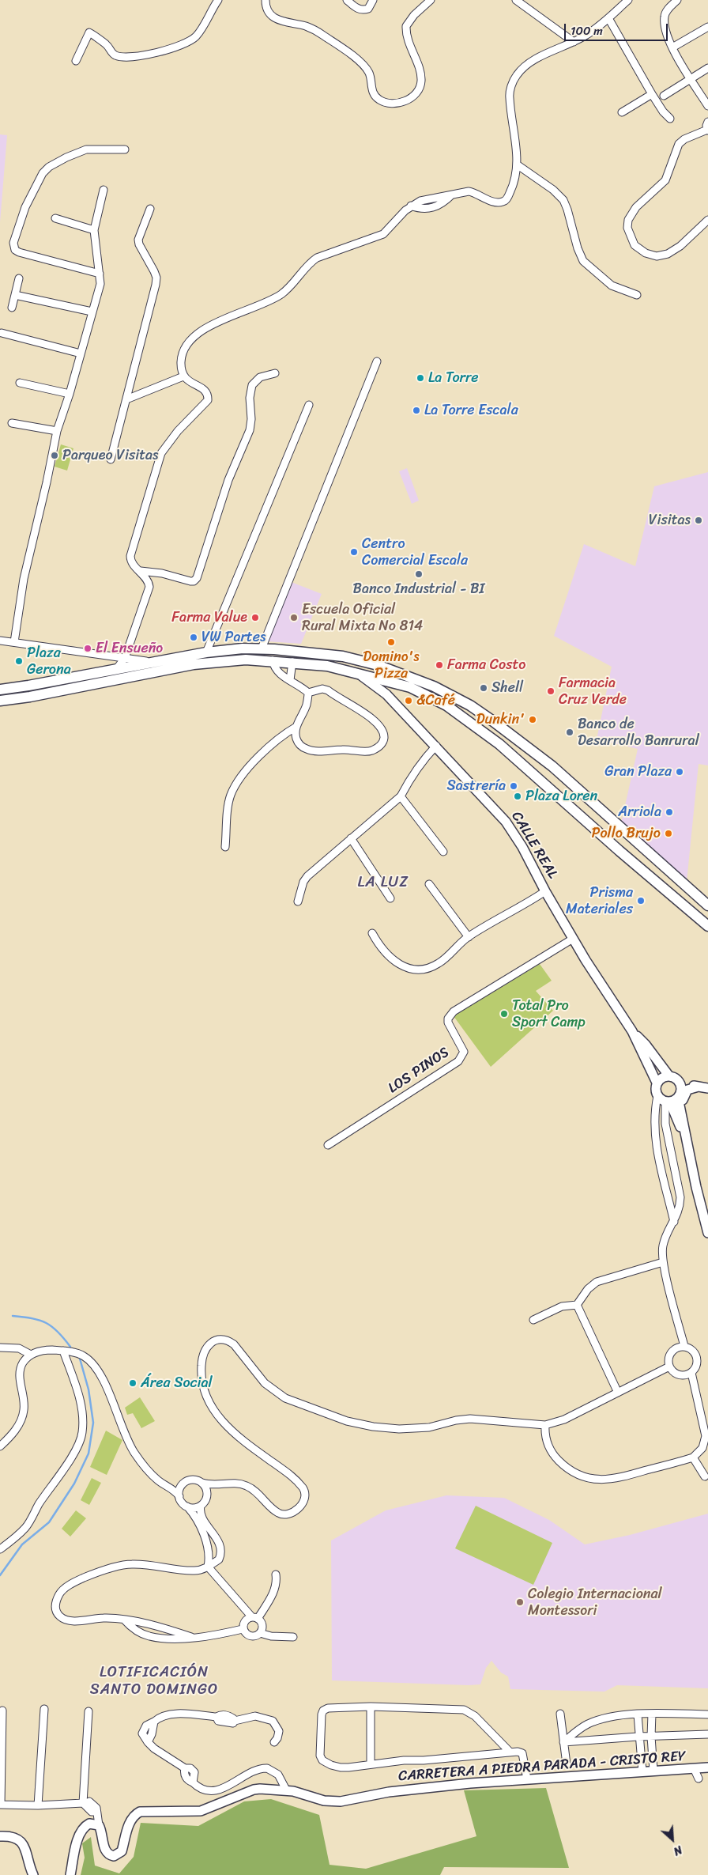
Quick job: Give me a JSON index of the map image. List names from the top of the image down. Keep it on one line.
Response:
{"streets":{"main road":["CALLE REAL","CARRETERA A PIEDRA PARADA - CRISTO REY"],"street":["LOS PINOS"]},"crossings":[["CALLE REAL","LOS PINOS"]],"districts":["LA LUZ","LOTIFICACIÓN SANTO DOMINGO"],"places":["La Torre","La Torre Escala","Parqueo Visitas","Visitas","Centro Comercial Escala","Banco Industrial - BI","Farma Value","Escuela Oficial Rural Mixta No 814","VW Partes","Domino's Pizza","El Ensueño","Plaza Gerona","Farma Costo","Shell","Farmacia Cruz Verde","&Café","Dunkin'","Banco de Desarrollo Banrural","Gran Plaza","Sastrería","Plaza Loren","Arriola","Pollo Brujo","Prisma Materiales","Total Pro Sport Camp","Área Social","Colegio Internacional Montessori"],"scale_bar":"100 m","north":"bottom right"}
